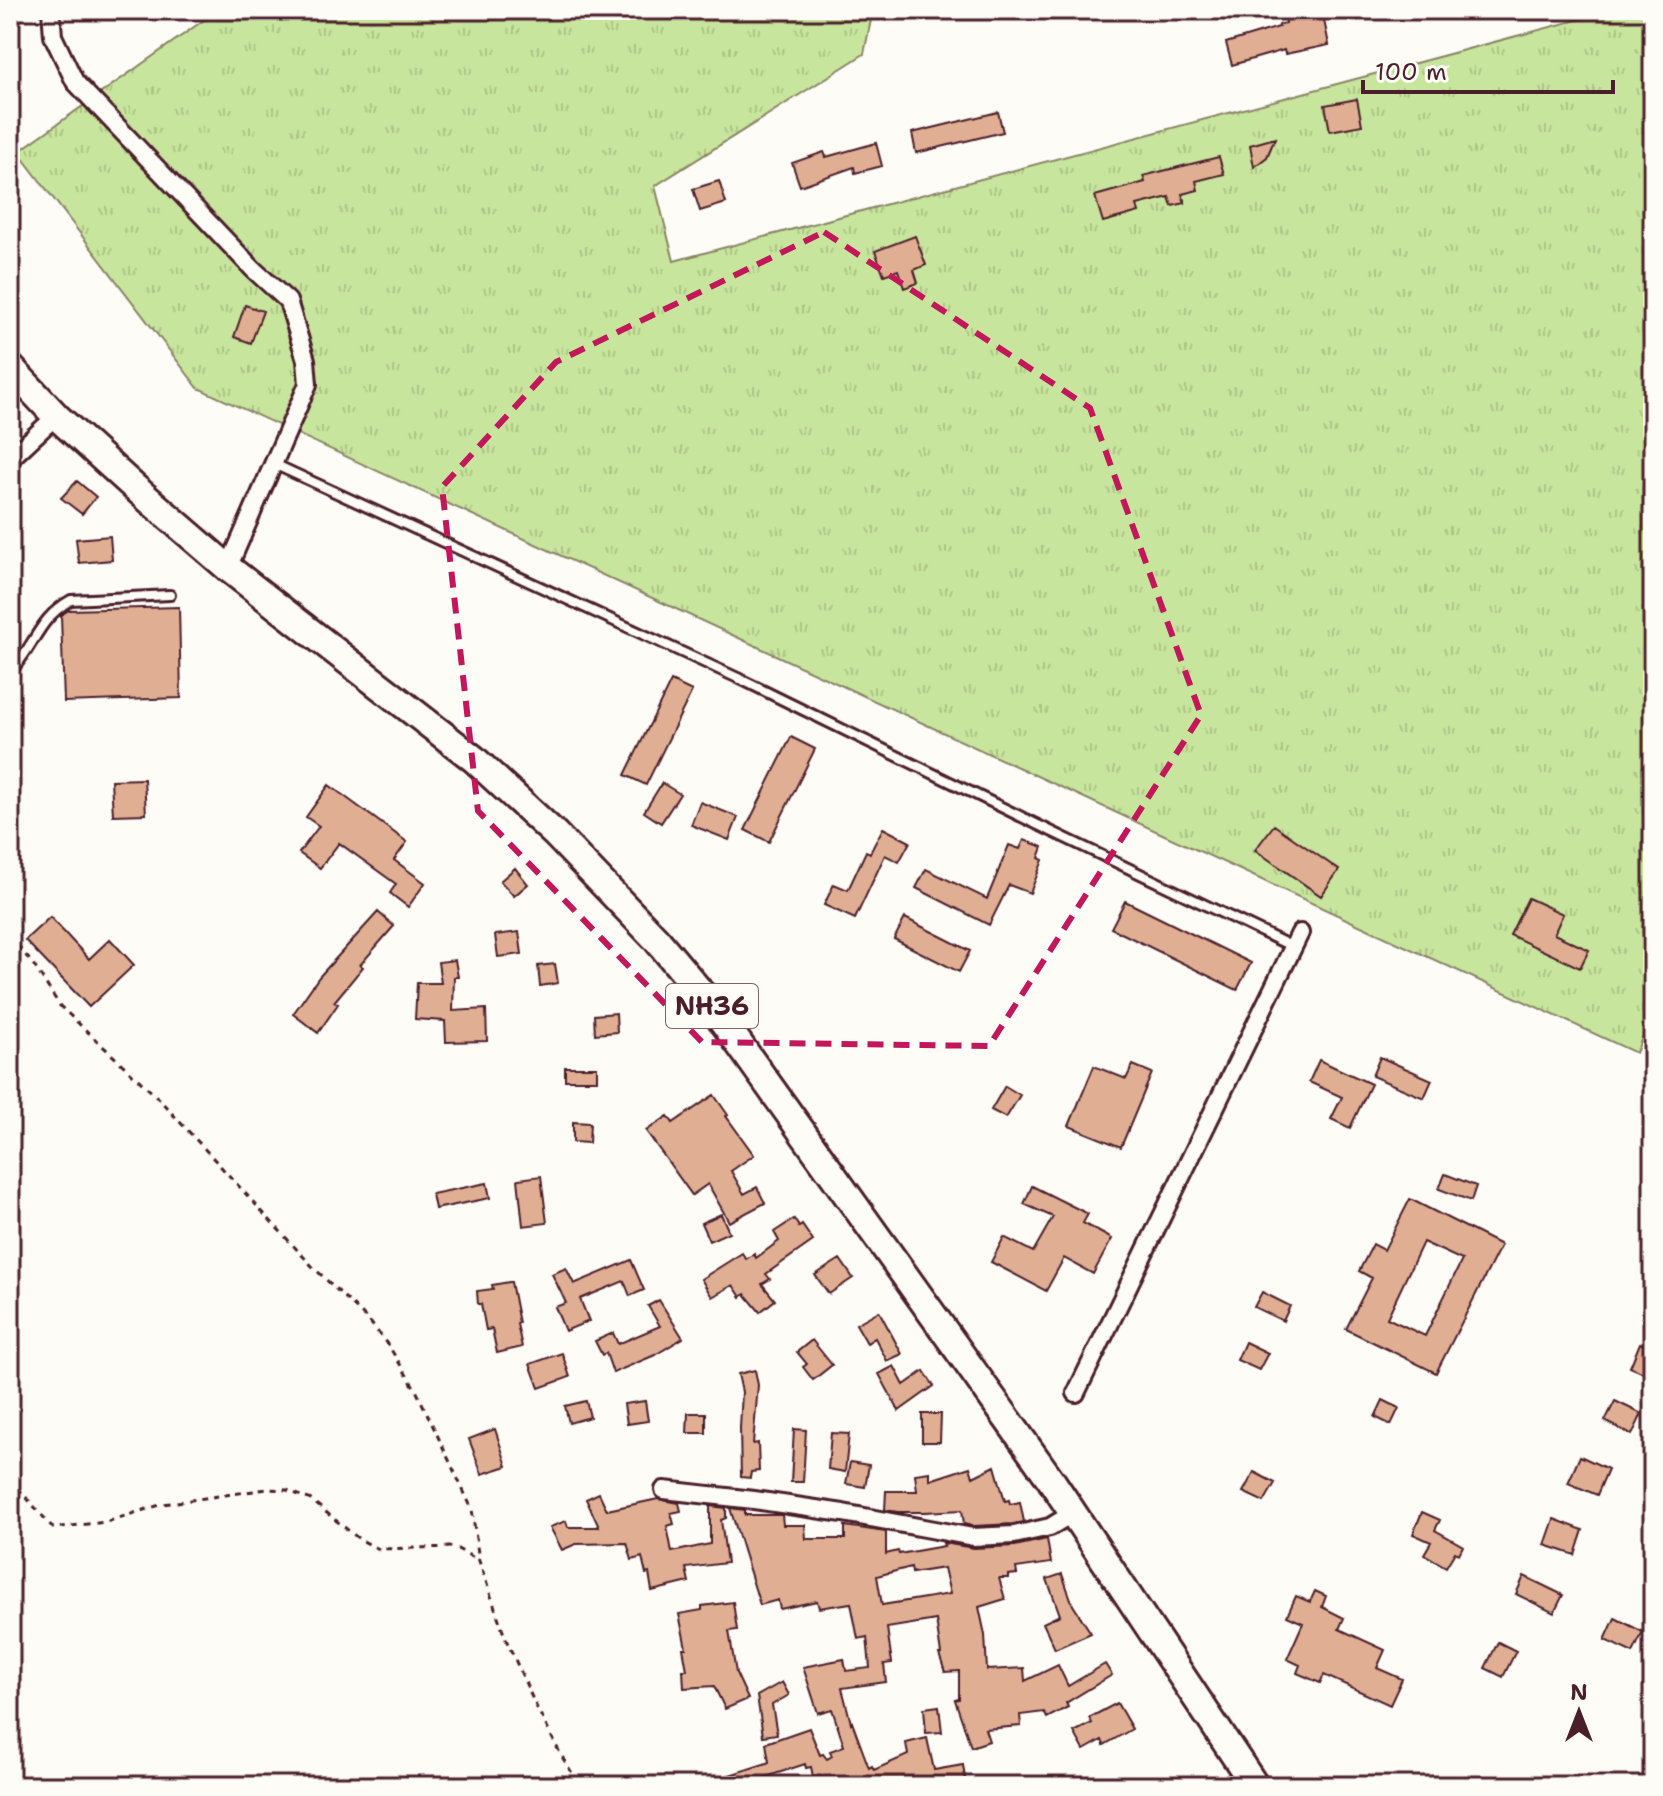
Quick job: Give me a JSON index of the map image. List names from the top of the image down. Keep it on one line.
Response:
{"streets":{"highway":["NH36"]},"scale_bar":"100 m","north":"top"}
